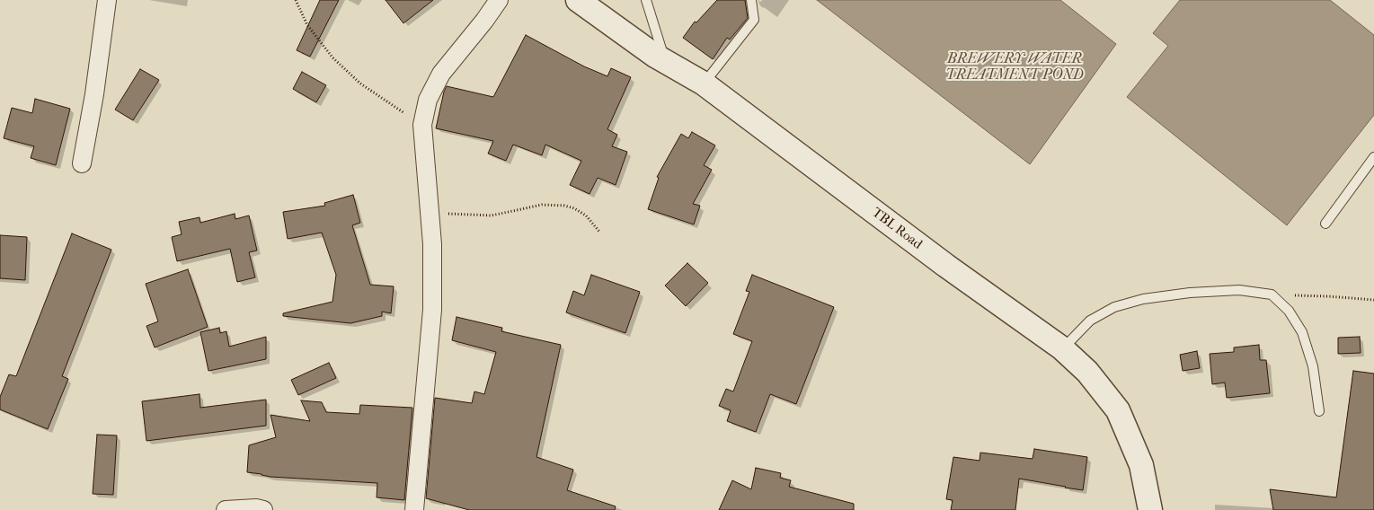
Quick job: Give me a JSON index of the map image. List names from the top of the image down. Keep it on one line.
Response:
{"streets":{"street":["TBL Road"]},"water":["BREWERY WATER TREATMENT POND"]}
